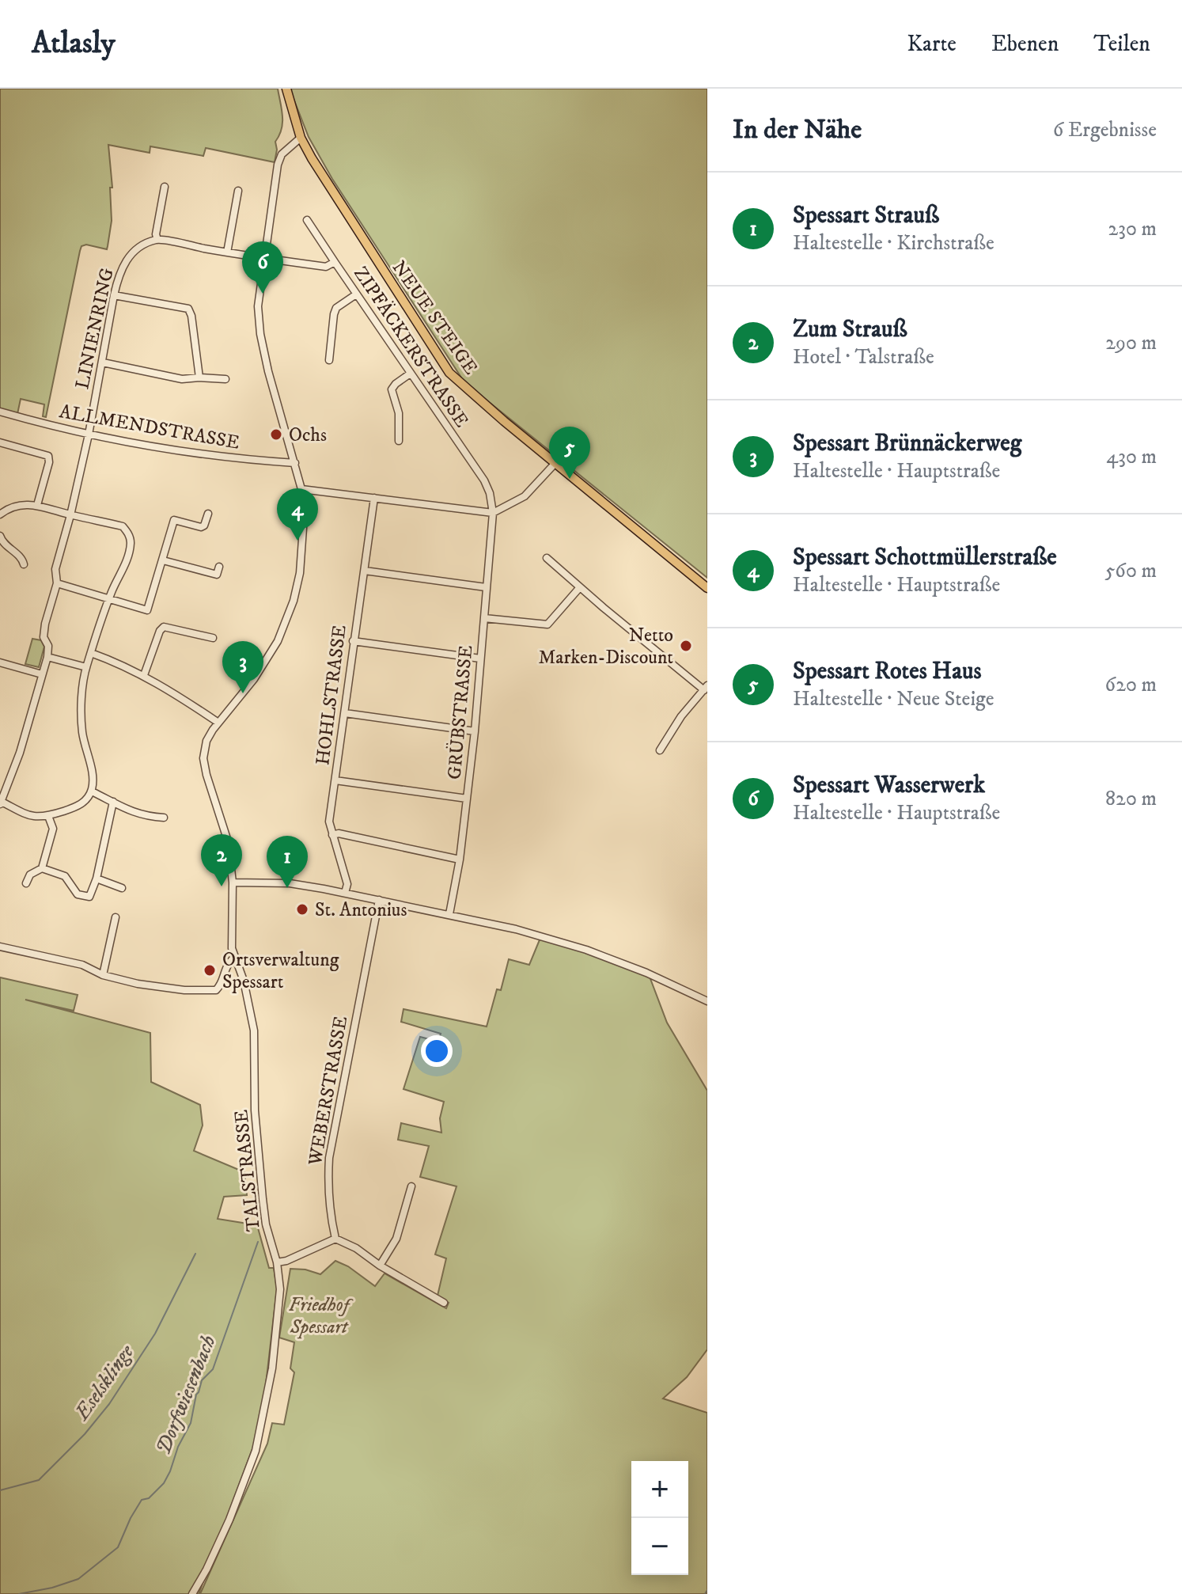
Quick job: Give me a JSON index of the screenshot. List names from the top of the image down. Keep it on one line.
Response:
{"streets":{"main road":["NEUE STEIGE"],"street":["LINIENRING","ZIPFÄCKERSTRASSE","ALLMENDSTRASSE","HOHLSTRASSE","GRÜBSTRASSE","WEBERSTRASSE","TALSTRASSE"]},"crossings":[["NEUE STEIGE","TALSTRASSE"],["LINIENRING","ALLMENDSTRASSE"],["ZIPFÄCKERSTRASSE","GRÜBSTRASSE"],["ZIPFÄCKERSTRASSE","TALSTRASSE"],["ALLMENDSTRASSE","TALSTRASSE"]],"water":["Eselsklinge","Dorfwiesenbach"],"parks":["Friedhof Spessart"],"places":["Ochs","Netto Marken-Discount","St. Antonius","Ortsverwaltung Spessart"],"page":{"header":"Atlasly","nav":["Karte","Ebenen","Teilen"],"heading":["In der Nähe","6 Ergebnisse"],"list":[{"mark":"1","name":"Spessart Strauß","note":"Haltestelle · Kirchstraße","value":"230 m"},{"mark":"2","name":"Zum Strauß","note":"Hotel · Talstraße","value":"290 m"},{"mark":"3","name":"Spessart Brünnäckerweg","note":"Haltestelle · Hauptstraße","value":"430 m"},{"mark":"4","name":"Spessart Schottmüllerstraße","note":"Haltestelle · Hauptstraße","value":"560 m"},{"mark":"5","name":"Spessart Rotes Haus","note":"Haltestelle · Neue Steige","value":"620 m"},{"mark":"6","name":"Spessart Wasserwerk","note":"Haltestelle · Hauptstraße","value":"820 m"}],"pins":["6","5","4","3","2","1"],"map_buttons":["+","−"]}}
